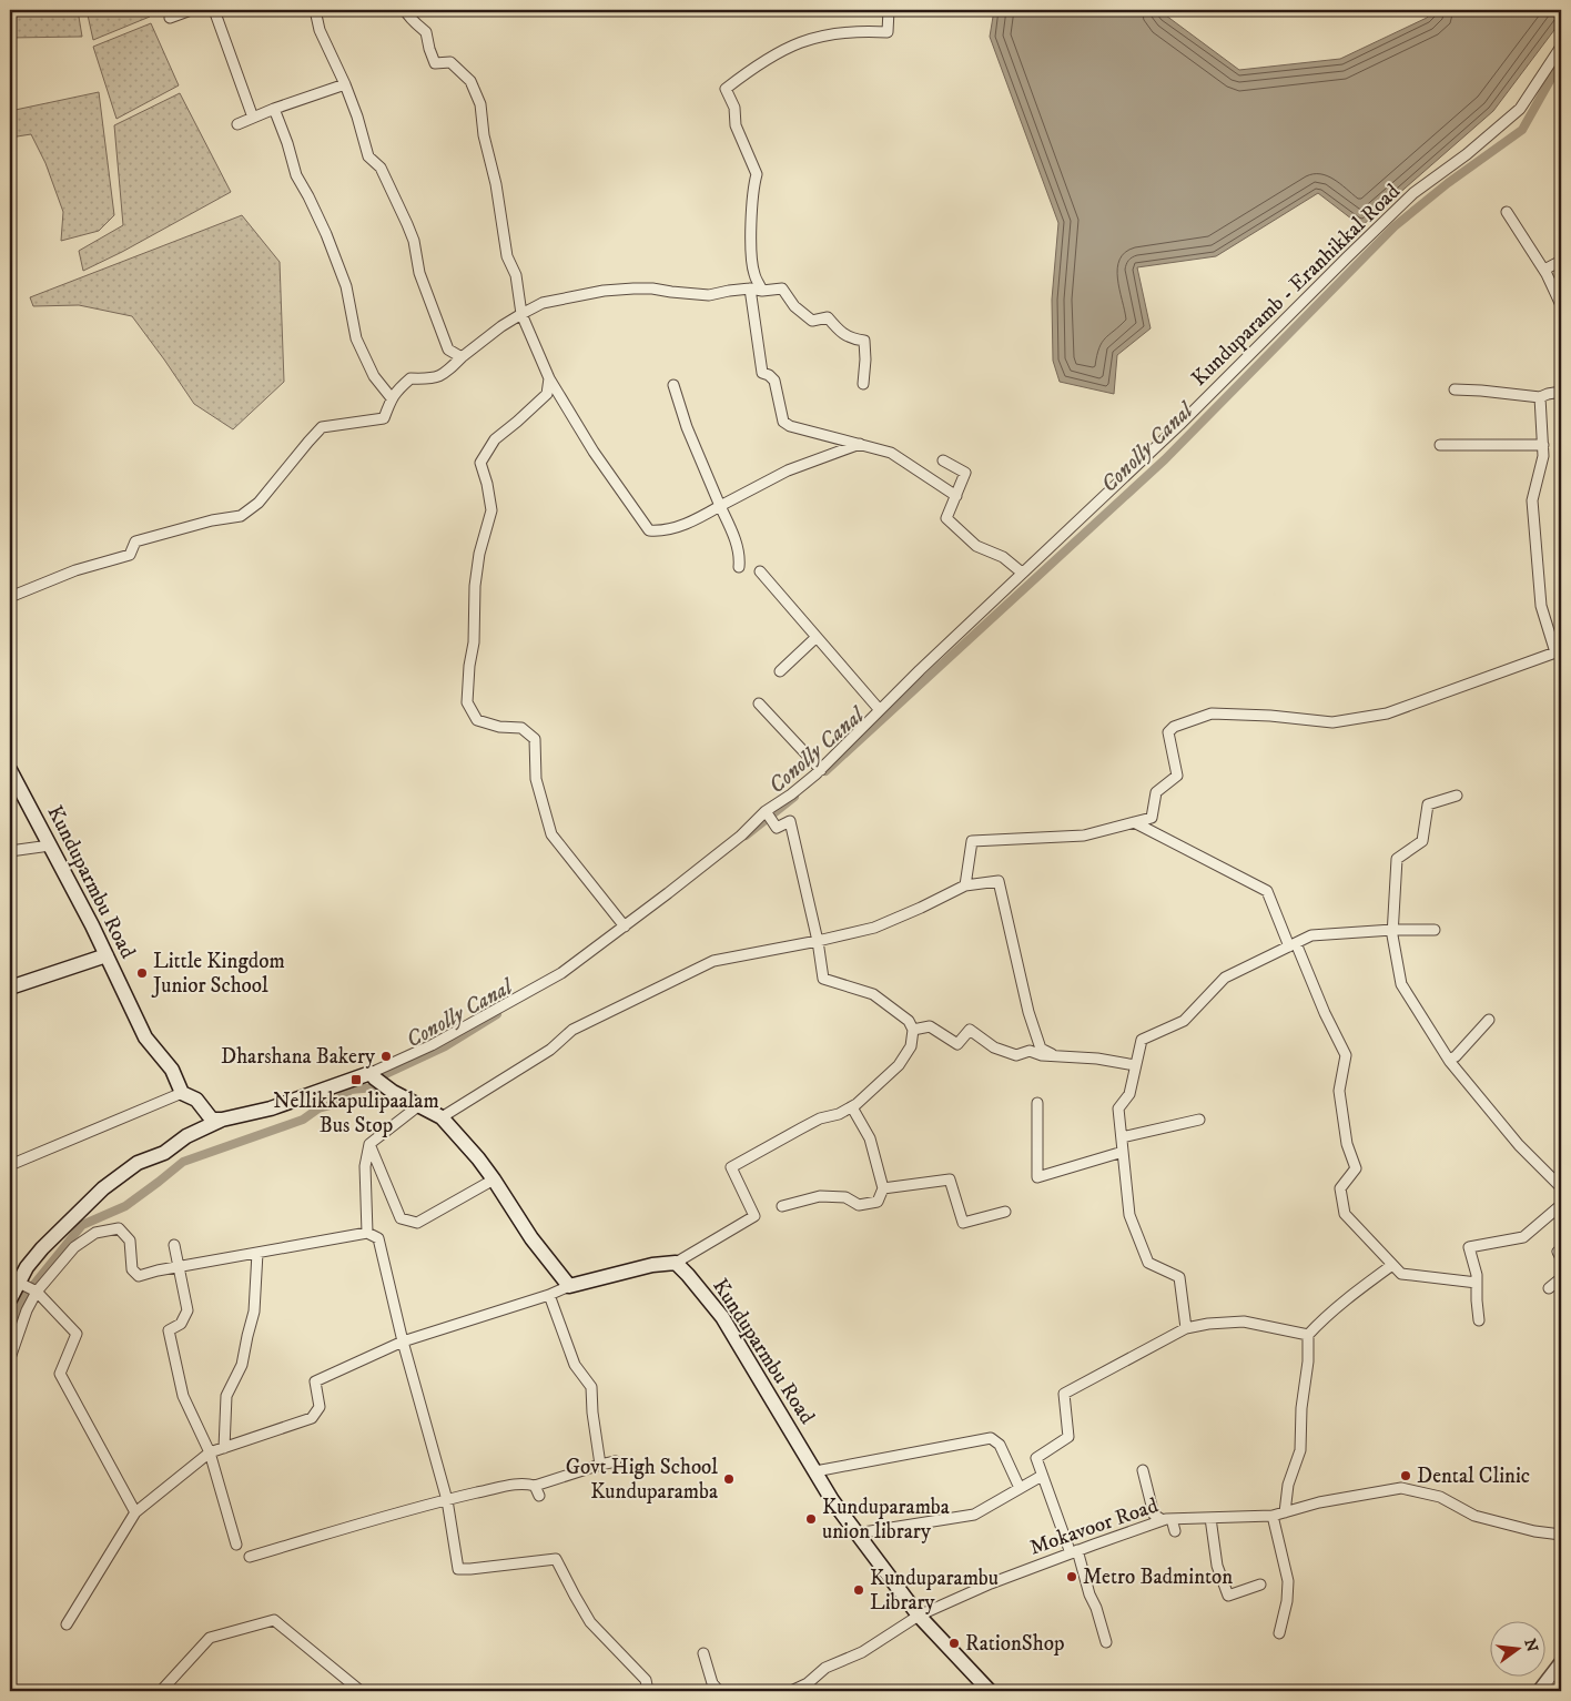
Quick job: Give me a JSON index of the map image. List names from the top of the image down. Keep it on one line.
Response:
{"streets":{"main road":["Kunduparmbu Road"],"street":["Kunduparamb - Eranhikkal Road","Mokavoor Road"]},"crossings":[["Kunduparmbu Road","Mokavoor Road"]],"water":["Conolly Canal"],"places":{"other":["Little Kingdom Junior School","Dharshana Bakery","Dental Clinic","Govt High School Kunduparamba","Kunduparamba union library","Metro Badminton","Kunduparambu Library","RationShop"],"transit":["Nellikkapulipaalam Bus Stop"]},"north":"right"}
